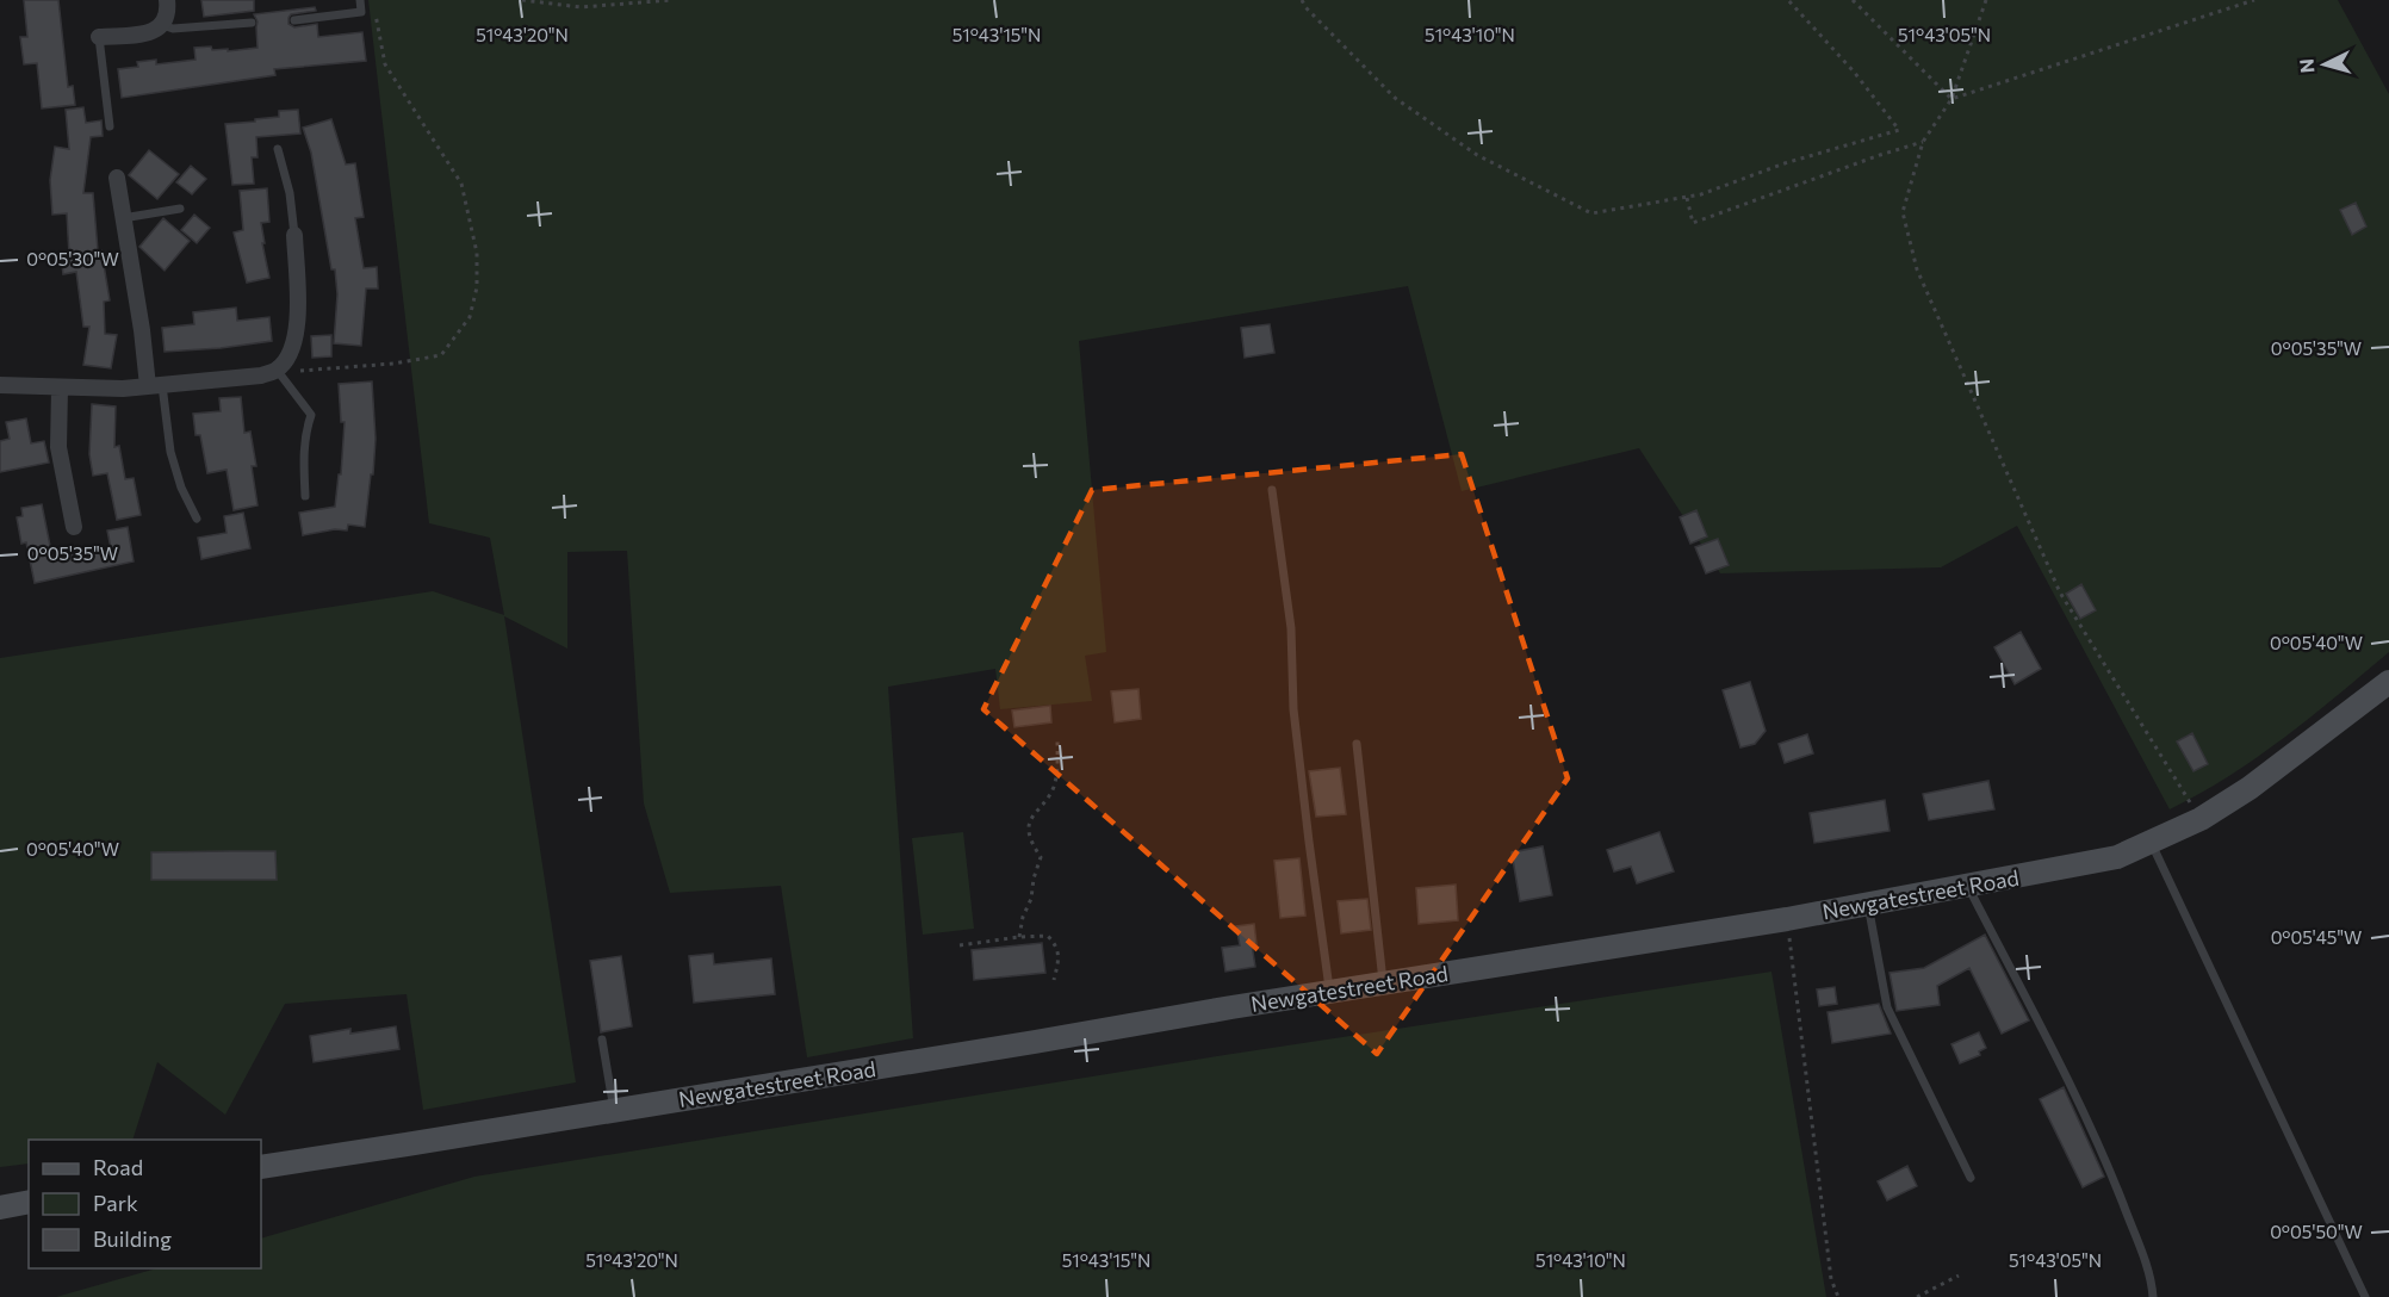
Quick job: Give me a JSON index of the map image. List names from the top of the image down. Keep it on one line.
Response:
{"streets":{"street":["Newgatestreet Road"]},"legend":["Road","Park","Building"],"north":"left","coordinates":["51°43'10\"N","51°43'20\"N","51°43'15\"N","51°43'05\"N","0°05'30\"W","0°05'35\"W","0°05'40\"W","0°05'45\"W","0°05'50\"W"]}
